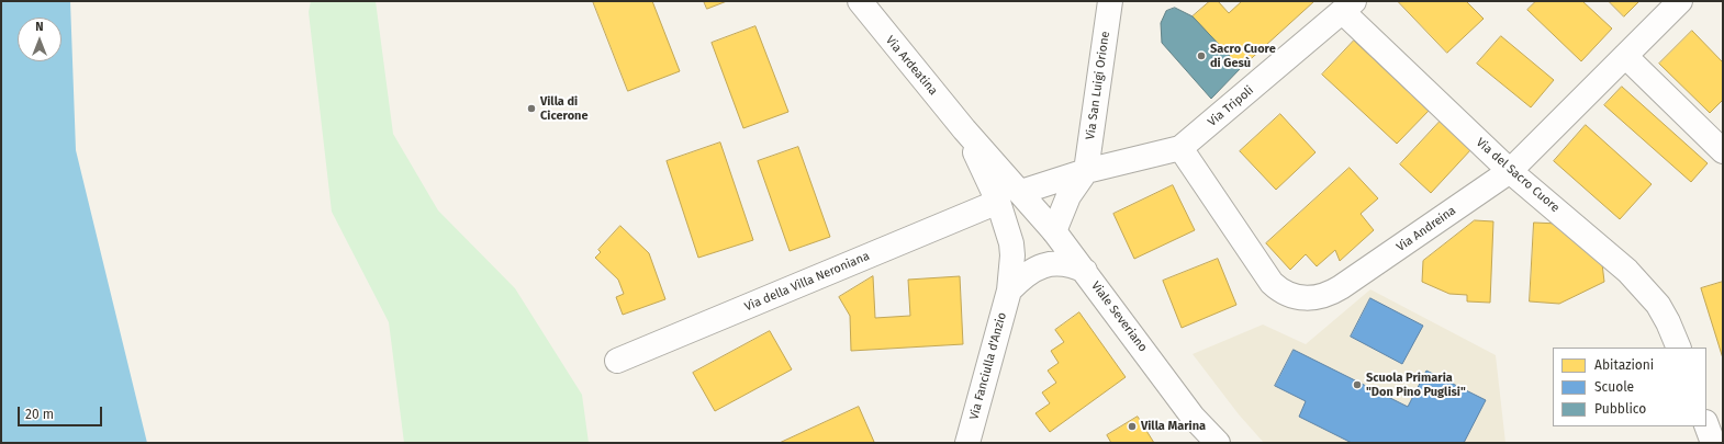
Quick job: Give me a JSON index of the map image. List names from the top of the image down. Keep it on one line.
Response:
{"streets":{"street":["Via Ardeatina","Via San Luigi Orione","Via Tripoli","Via del Sacro Cuore","Via Andreina","Via della Villa Neroniana","Viale Severiano","Via Fanciulla d'Anzio"]},"crossings":[["Via Ardeatina","Via Tripoli"],["Via Ardeatina","Via della Villa Neroniana"],["Via Ardeatina","Viale Severiano"],["Via Ardeatina","Via Fanciulla d'Anzio"],["Via San Luigi Orione","Via Tripoli"],["Via Tripoli","Via del Sacro Cuore"],["Via Tripoli","Via Andreina"],["Via Tripoli","Viale Severiano"],["Via del Sacro Cuore","Via Andreina"],["Via della Villa Neroniana","Via Fanciulla d'Anzio"]],"places":["Sacro Cuore di Gesù","Villa di Cicerone","Scuola Primaria \"Don Pino Puglisi\"","Villa Marina"],"legend":["Abitazioni","Scuole","Pubblico"],"scale_bar":"20 m","north":"top"}
